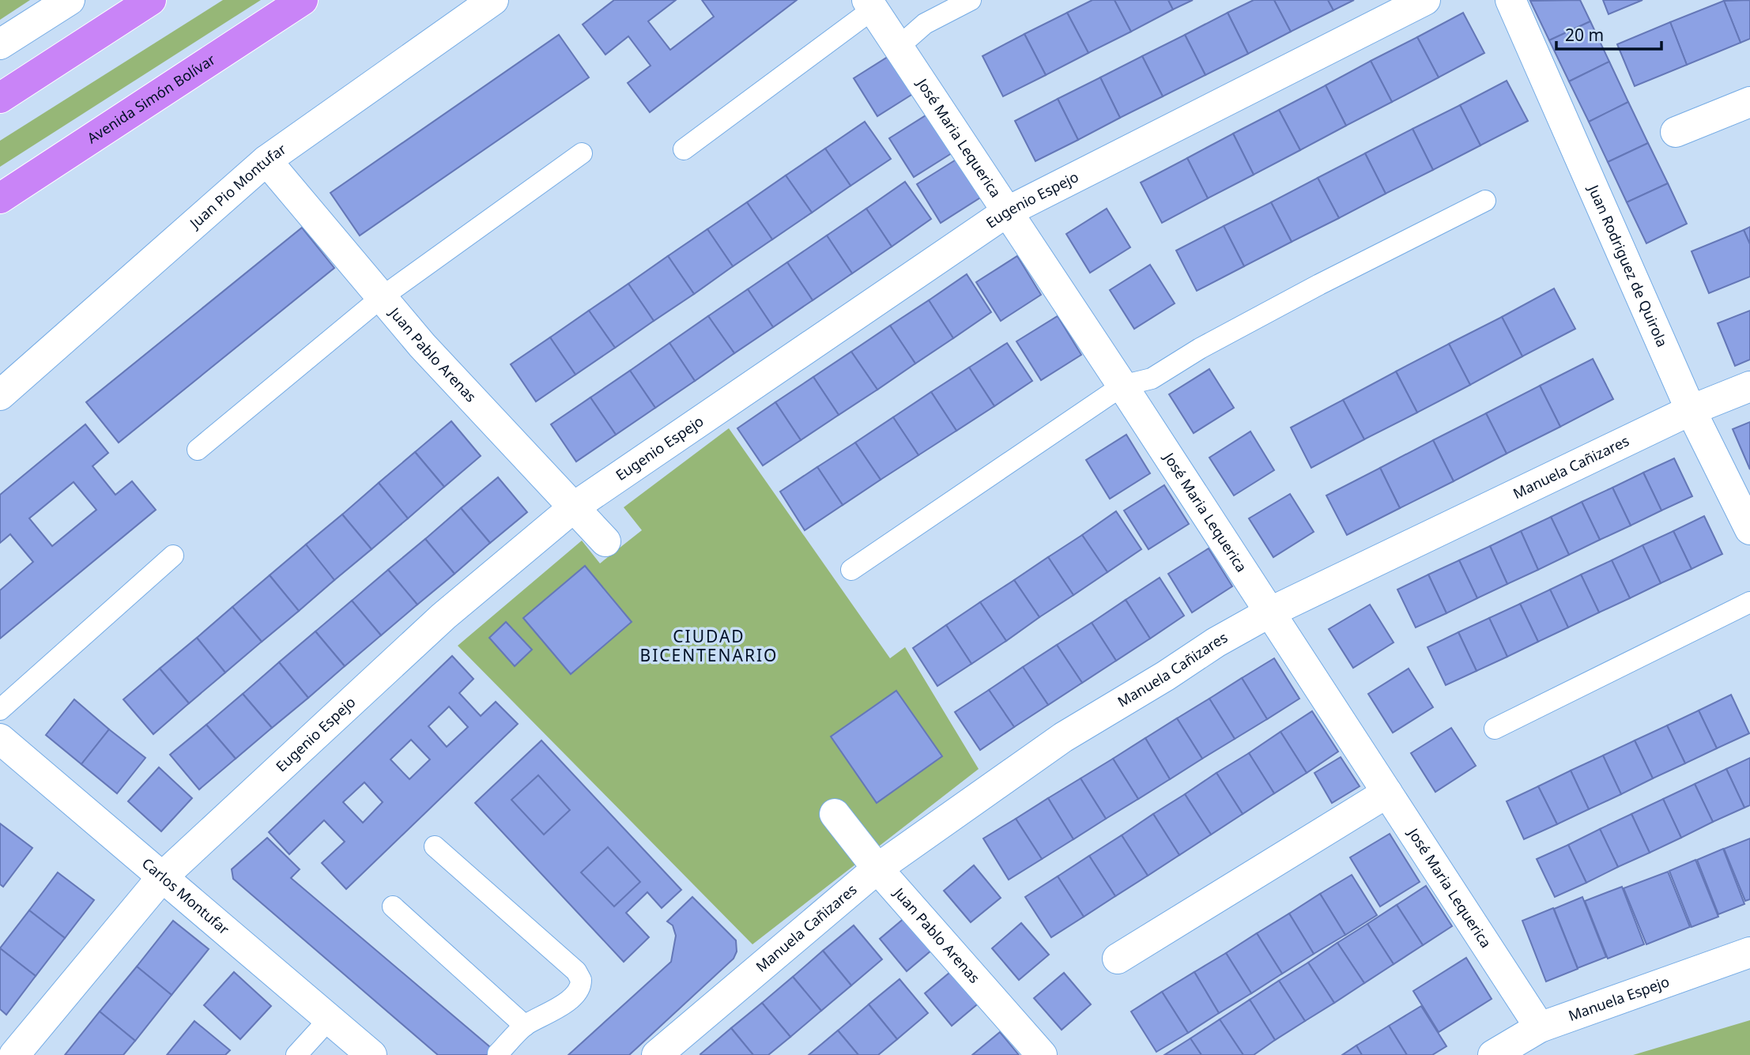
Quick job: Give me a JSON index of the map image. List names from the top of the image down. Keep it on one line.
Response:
{"streets":{"highway":["Avenida Simón Bolívar"],"street":["José Maria Lequerica","Juan Pio Montufar","Eugenio Espejo","Juan Rodriguez de Quirola","Juan Pablo Arenas","Manuela Cañizares","Carlos Montufar","Manuela Espejo"]},"crossings":[["José Maria Lequerica","Eugenio Espejo"],["José Maria Lequerica","Manuela Cañizares"],["José Maria Lequerica","Manuela Espejo"],["Juan Pio Montufar","Juan Pablo Arenas"],["Eugenio Espejo","Juan Pablo Arenas"],["Eugenio Espejo","Carlos Montufar"],["Juan Rodriguez de Quirola","Manuela Cañizares"],["Juan Pablo Arenas","Manuela Cañizares"]],"districts":["CIUDAD BICENTENARIO"],"scale_bar":"20 m"}
